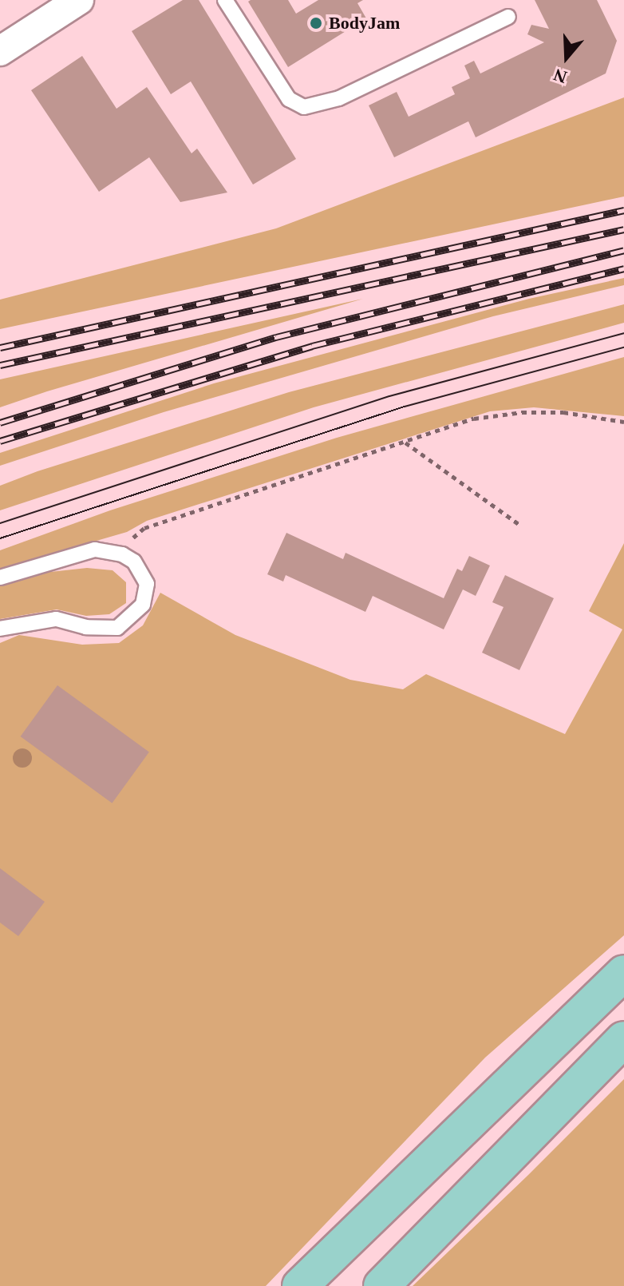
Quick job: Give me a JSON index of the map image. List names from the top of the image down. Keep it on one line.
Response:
{"places":["BodyJam"],"north":"bottom"}
